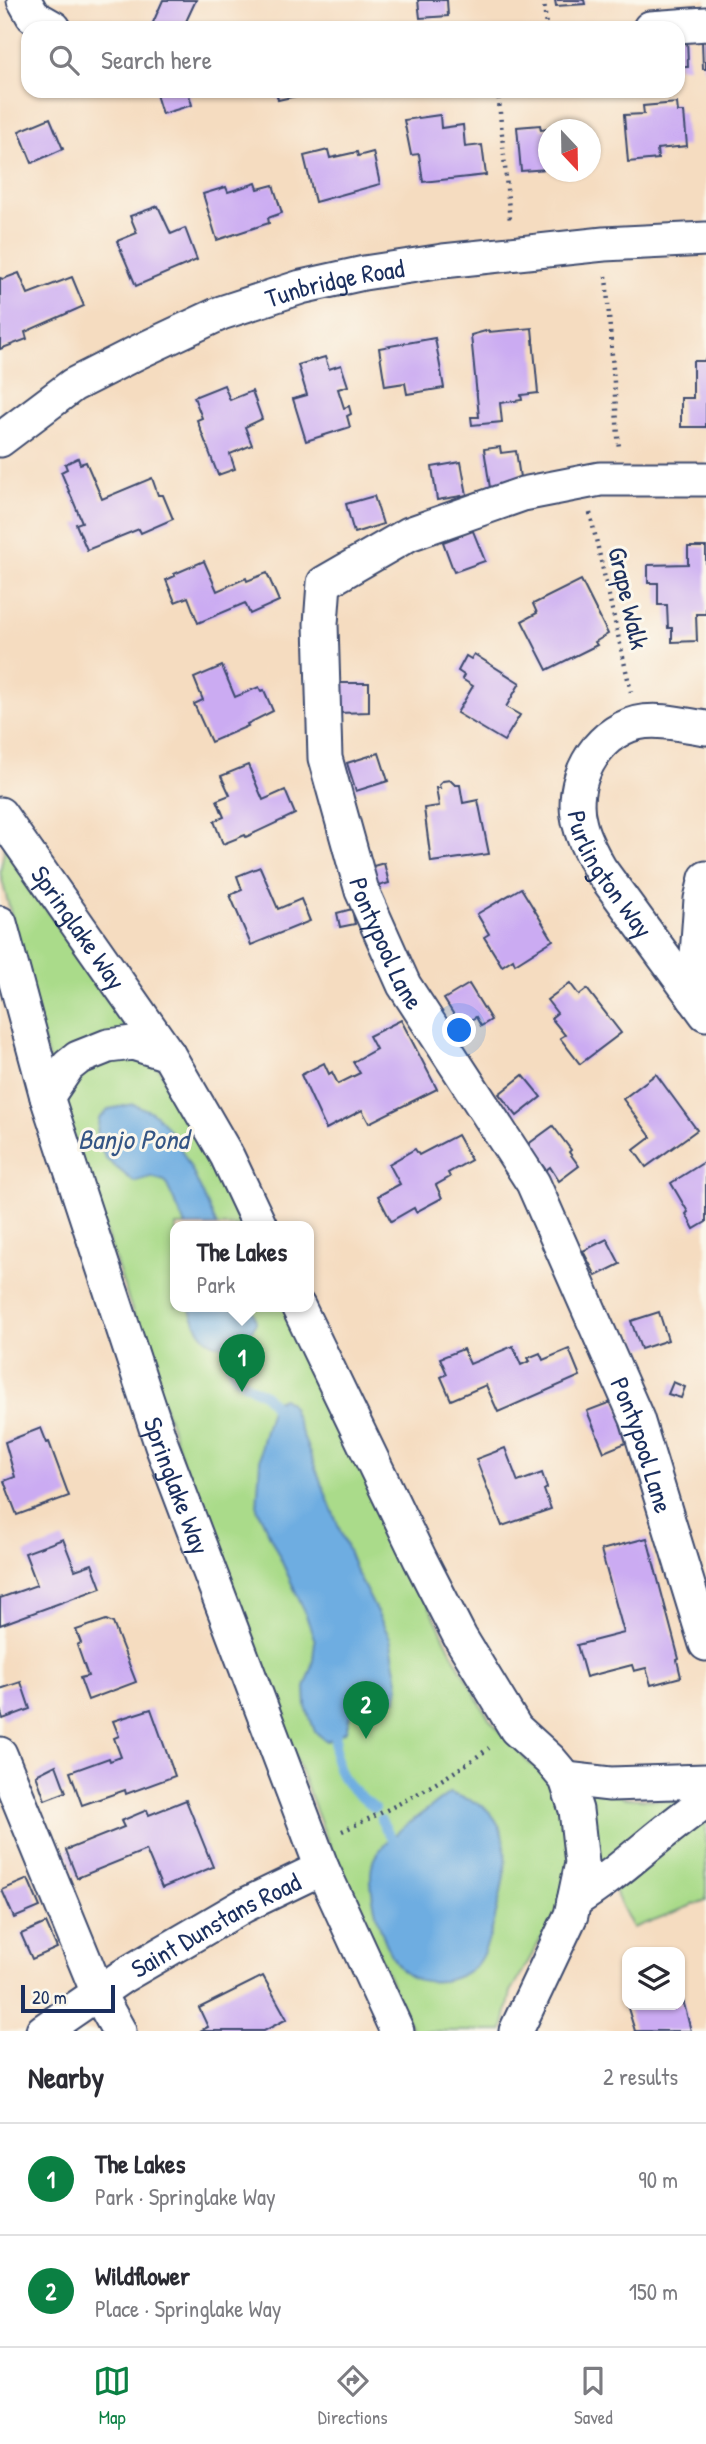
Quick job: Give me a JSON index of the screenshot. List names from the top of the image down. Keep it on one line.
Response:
{"streets":{"street":["Tunbridge Road","Purlington Way","Springlake Way","Pontypool Lane","Saint Dunstans Road"],"path":["Grape Walk"]},"crossings":[["Grape Walk","Purlington Way"],["Grape Walk","Pontypool Lane"],["Springlake Way","Saint Dunstans Road"]],"water":["Banjo Pond"],"scale_bar":"20 m","north":"bottom","page":{"search":"Search here","popup":["The Lakes","Park"],"pins":["1","2"],"scale":"20 m","heading":["Nearby","2 results"],"list":[{"mark":"1","name":"The Lakes","note":"Park · Springlake Way","value":"90 m"},{"mark":"2","name":"Wildflower","note":"Place · Springlake Way","value":"150 m"}],"nav":["Map","Directions","Saved"]}}
